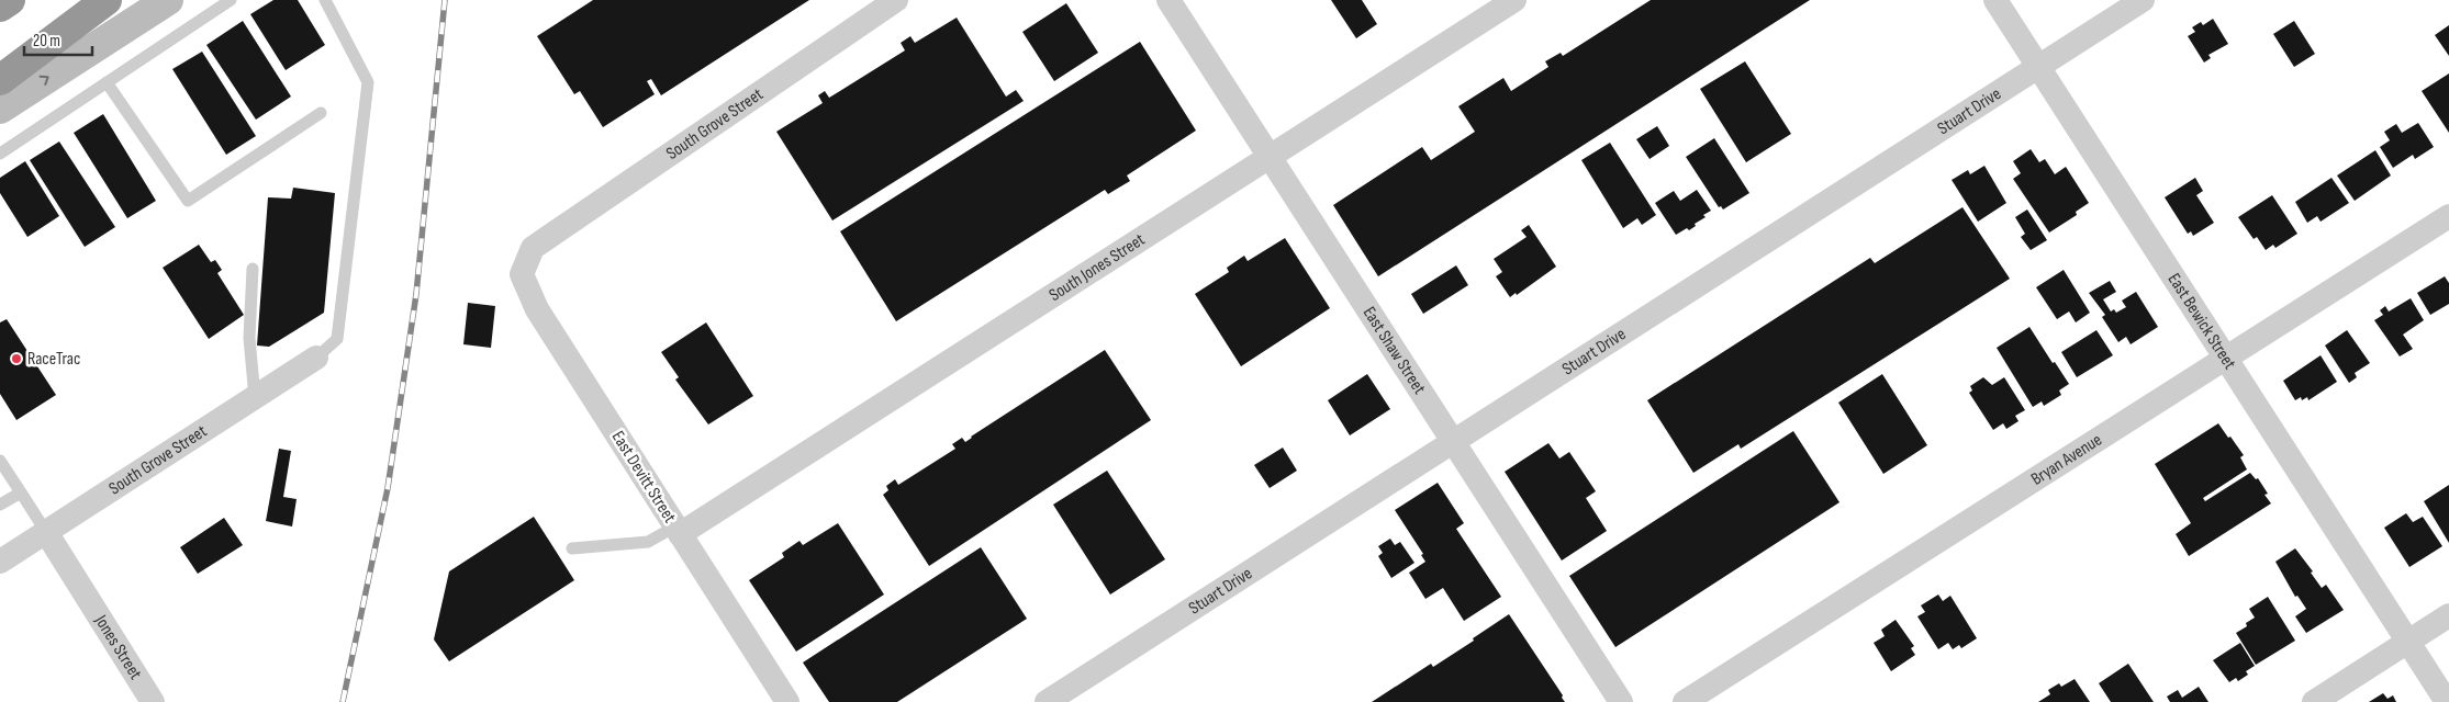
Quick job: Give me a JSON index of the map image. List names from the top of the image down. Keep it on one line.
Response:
{"streets":{"street":["Stuart Drive","South Grove Street","South Jones Street","East Bewick Street","East Shaw Street","Bryan Avenue","East Devitt Street","Jones Street"]},"crossings":[["Stuart Drive","East Bewick Street"],["Stuart Drive","East Shaw Street"],["South Grove Street","East Devitt Street"],["South Grove Street","Jones Street"],["South Jones Street","East Shaw Street"],["South Jones Street","East Devitt Street"],["East Bewick Street","Bryan Avenue"]],"places":["RaceTrac"],"scale_bar":"20 m"}
